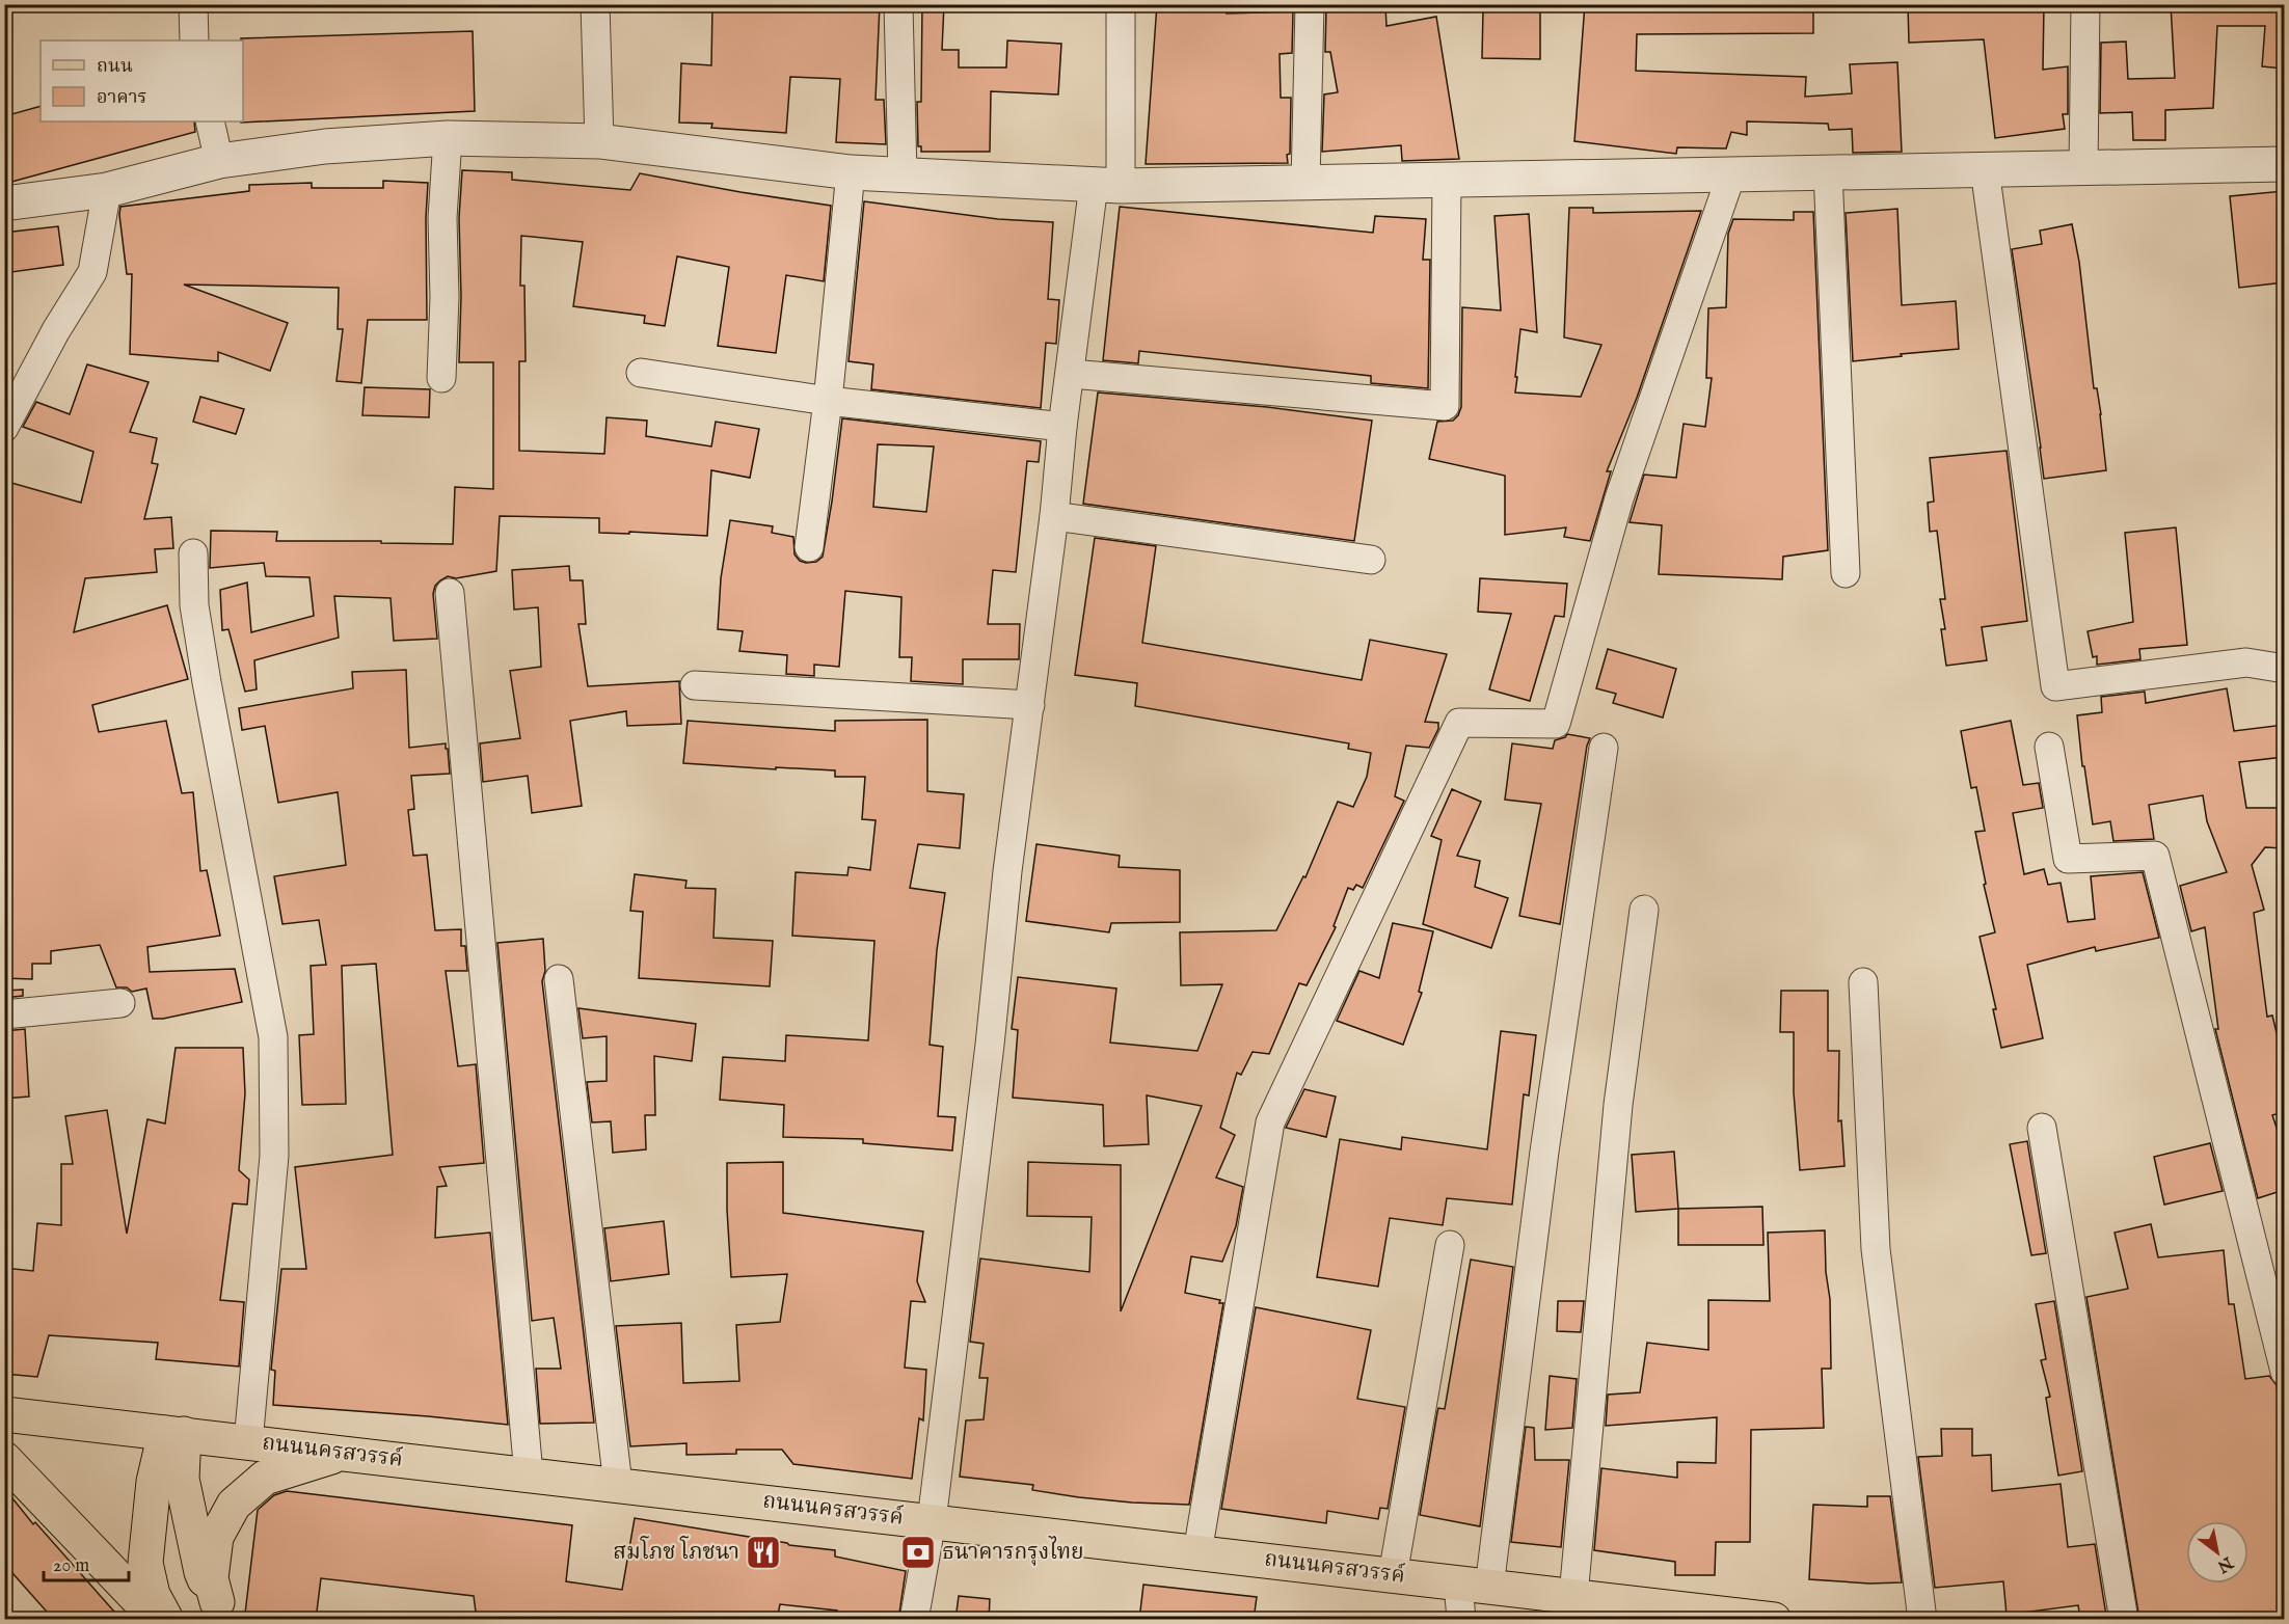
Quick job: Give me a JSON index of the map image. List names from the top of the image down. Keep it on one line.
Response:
{"streets":{"main road":["ถนนนครสวรรค์"]},"places":{"restaurant":["สมโภช โภชนา"],"bank":["ธนาคารกรุงไทย"]},"legend":["ถนน","อาคาร"],"scale_bar":"20 m","north":"bottom right"}
